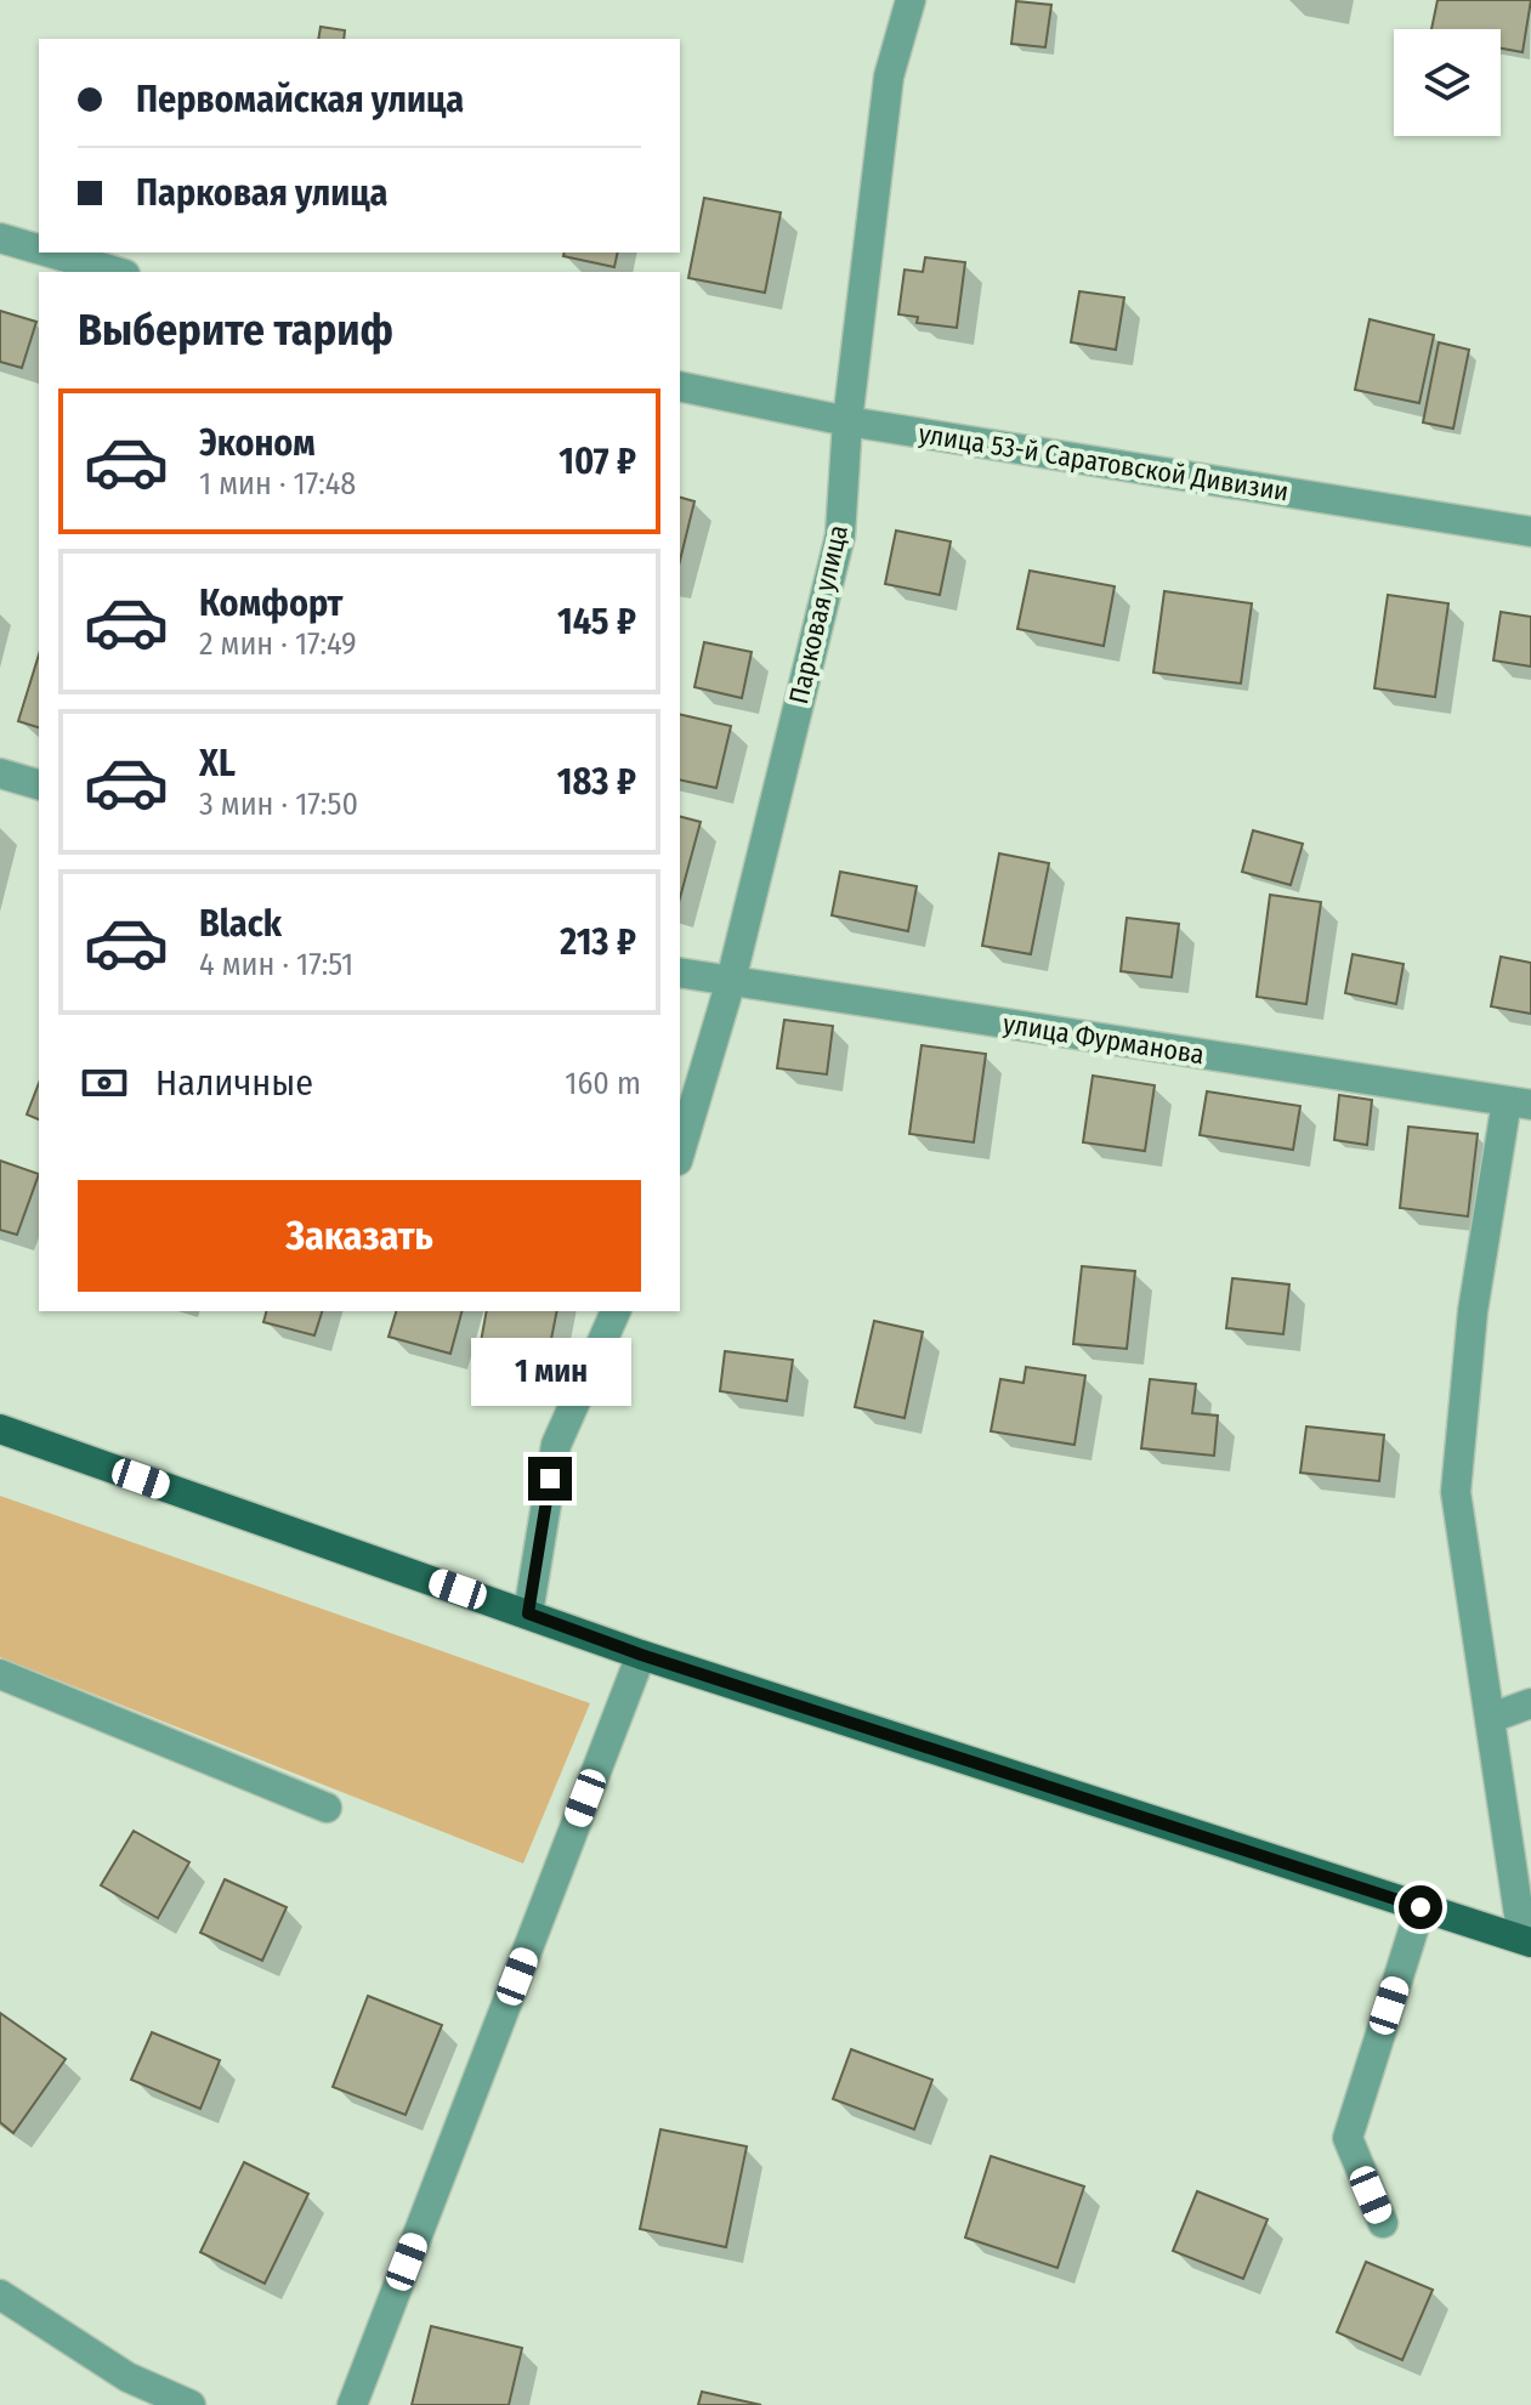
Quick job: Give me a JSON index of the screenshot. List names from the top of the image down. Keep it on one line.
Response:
{"streets":{"street":["улица 53-й Саратовской Дивизии","Парковая улица","улица Фурманова"]},"crossings":[["улица 53-й Саратовской Дивизии","Парковая улица"],["Парковая улица","улица Фурманова"]],"page":{"banner":["Первомайская улица","Парковая улица"],"heading":"Выберите тариф","list":[{"name":"Эконом","note":"1 мин · 17:48","value":"107 ₽"},{"name":"Комфорт","note":"2 мин · 17:49","value":"145 ₽"},{"name":"XL","note":"3 мин · 17:50","value":"183 ₽"},{"name":"Black","note":"4 мин · 17:51","value":"213 ₽"}],"pay":["Наличные","160 m"],"buttons":"Заказать","bubble":"1 мин"}}
